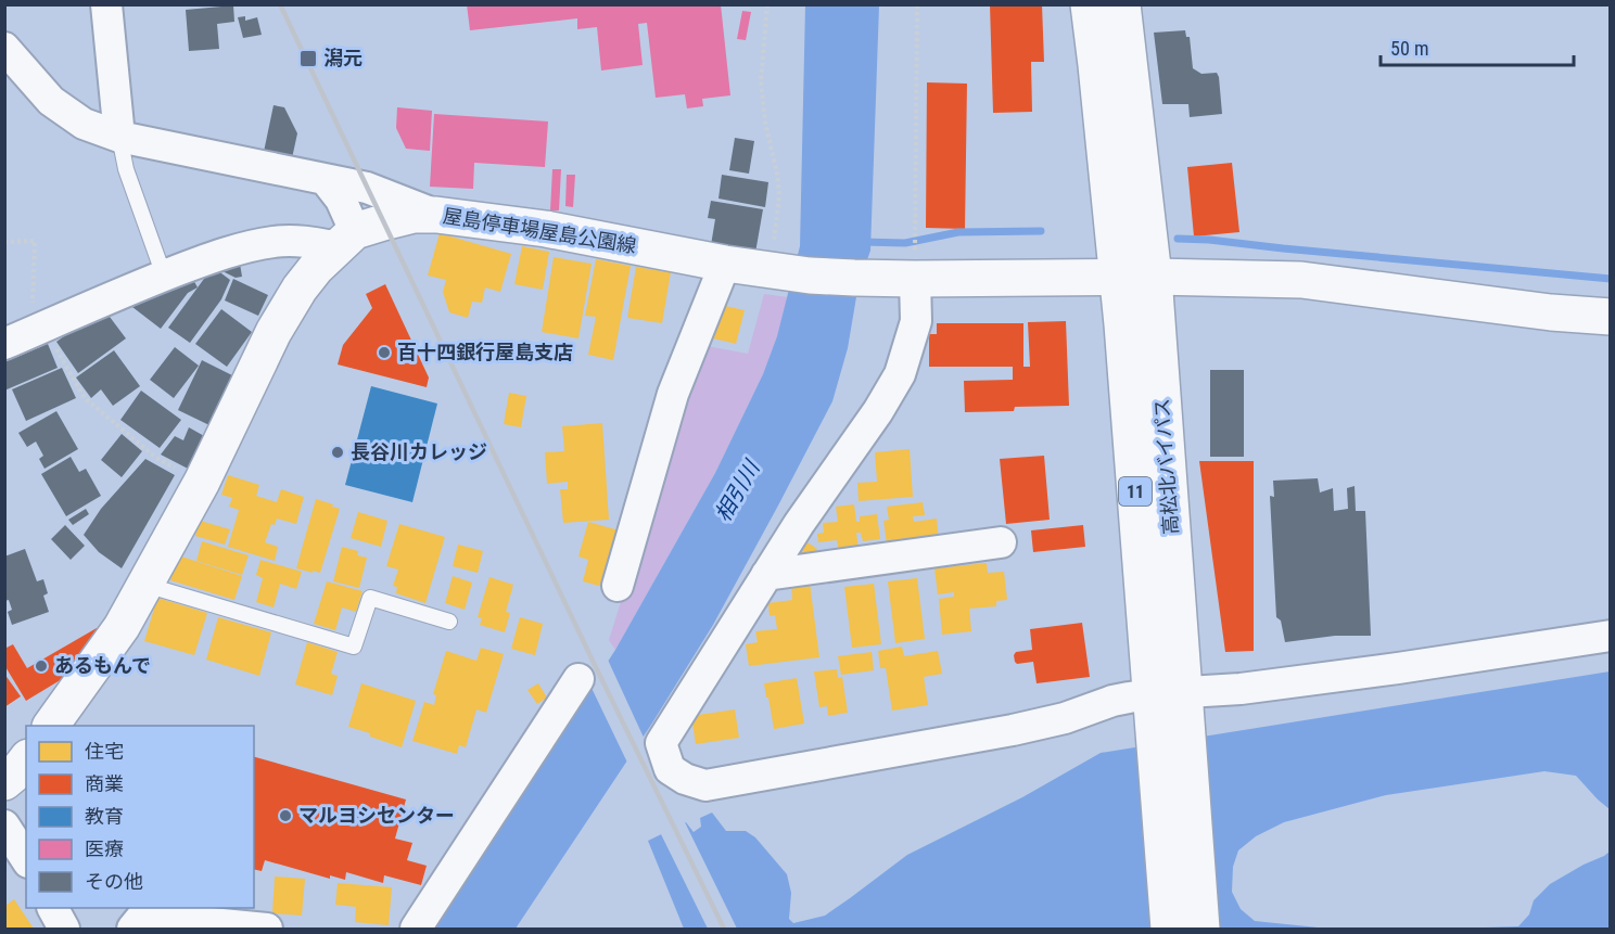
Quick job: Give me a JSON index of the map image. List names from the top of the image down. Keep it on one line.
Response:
{"streets":{"main road":["屋島停車場屋島公園線","高松北バイパス","11"]},"crossings":[["屋島停車場屋島公園線","高松北バイパス"]],"water":["相引川"],"places":{"transit":["潟元"],"other":["百十四銀行屋島支店","長谷川カレッジ","あるもんで","マルヨシセンター"]},"legend":["住宅","商業","教育","医療","その他"],"scale_bar":"50 m"}
